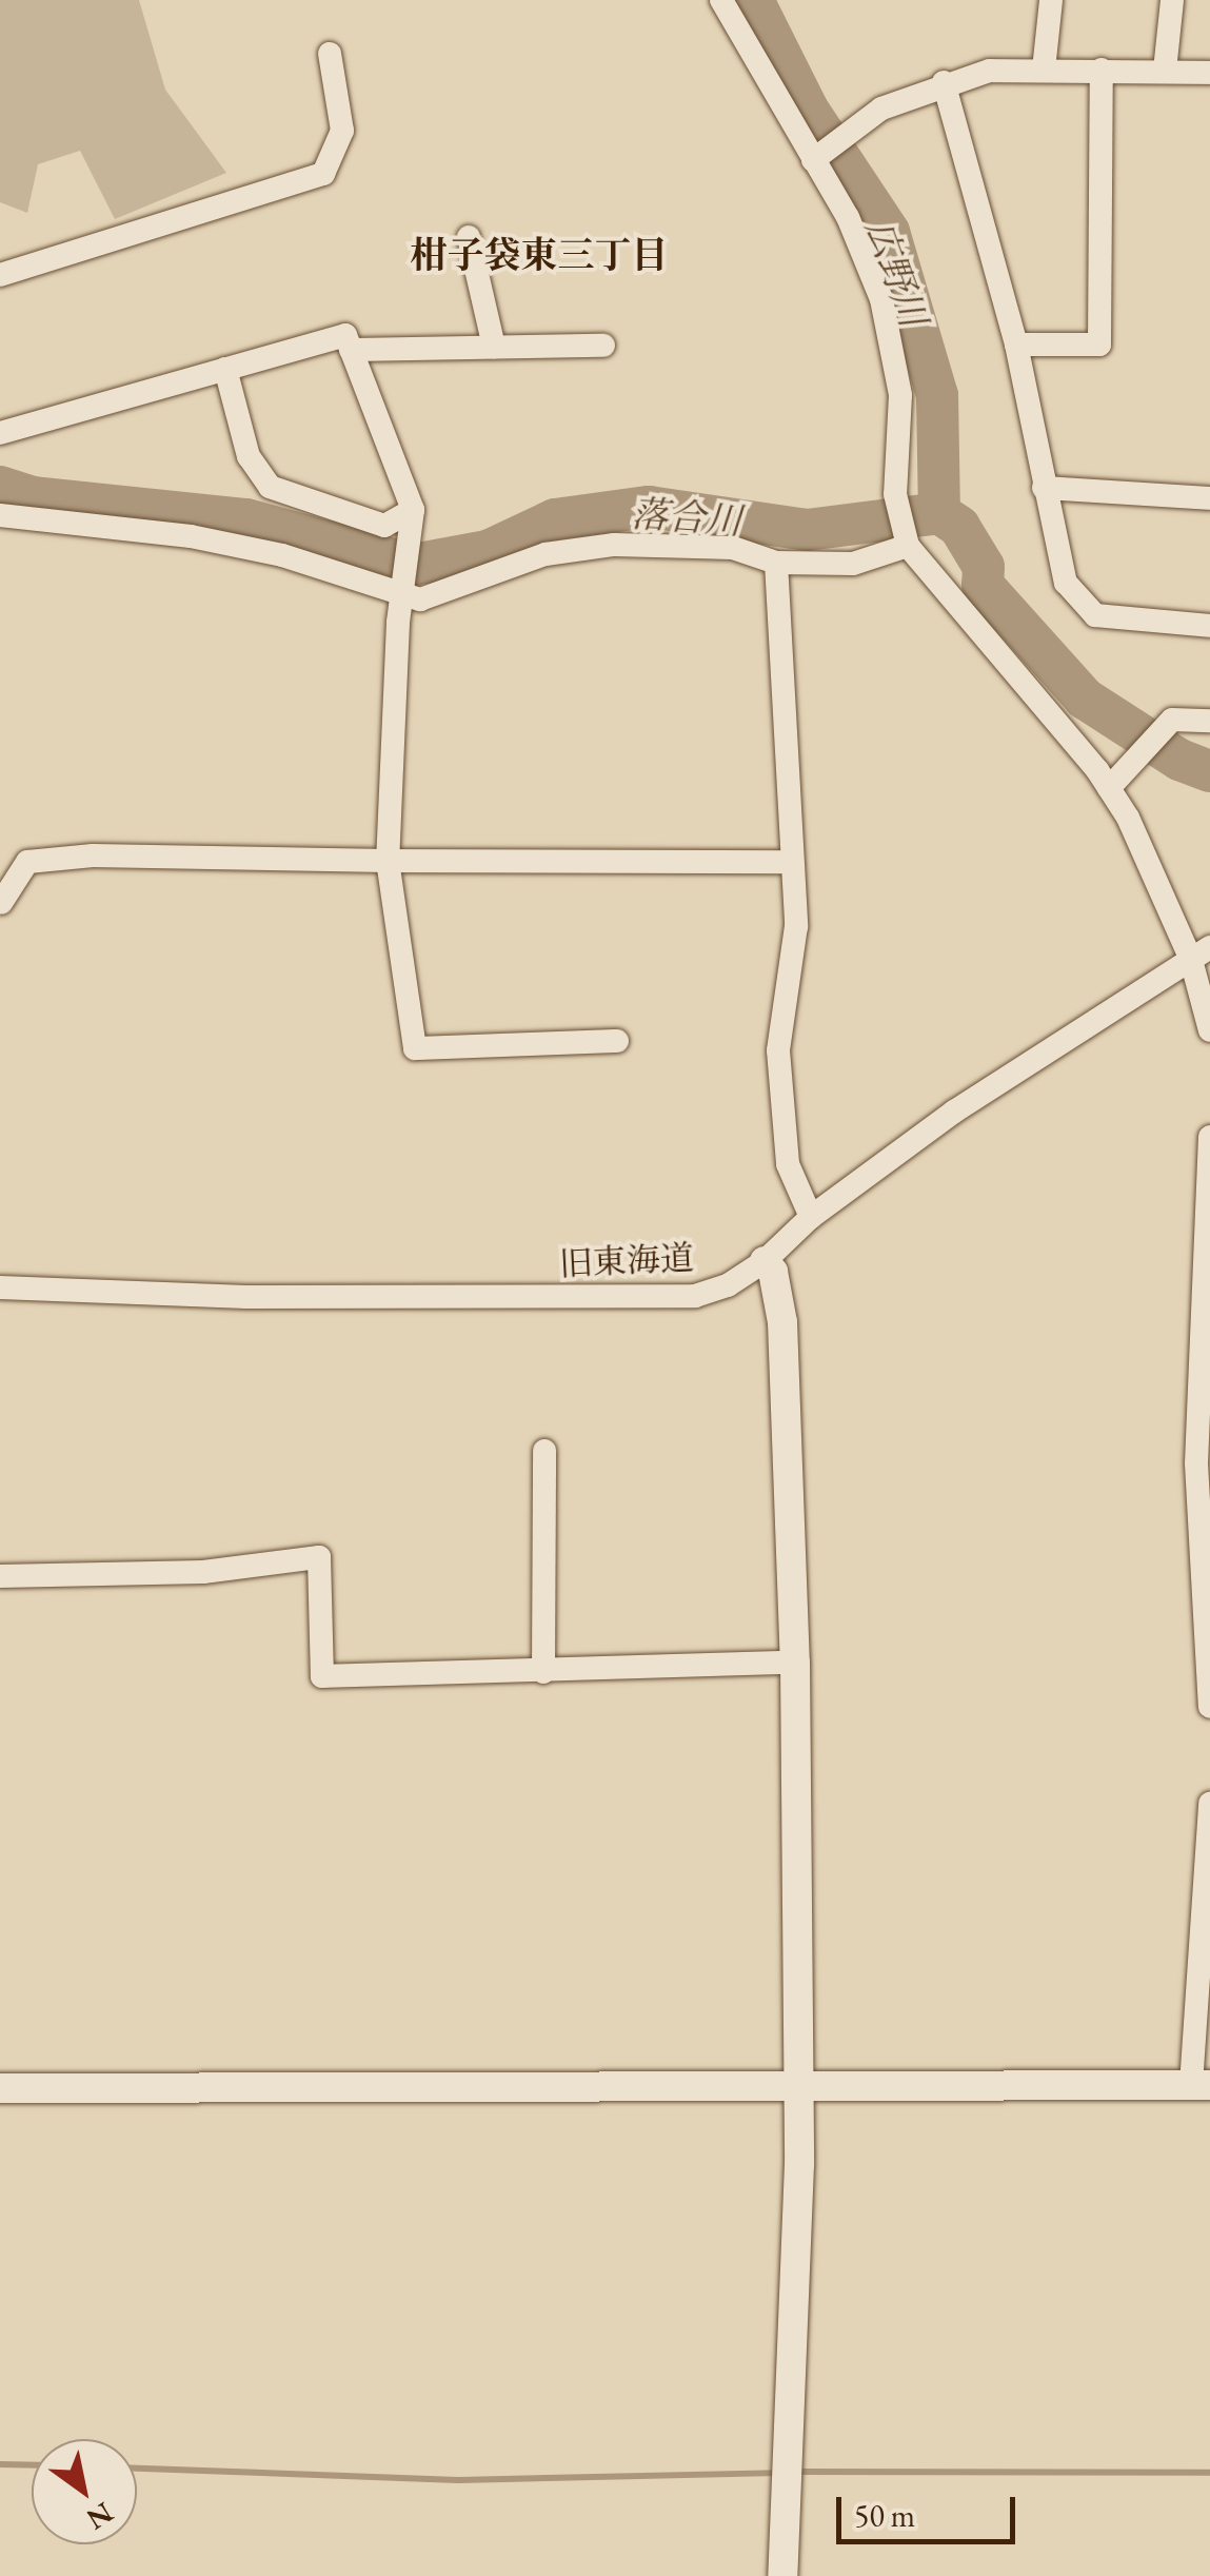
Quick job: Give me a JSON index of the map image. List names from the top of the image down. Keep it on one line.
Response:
{"streets":{"street":["旧東海道"]},"districts":["柑子袋東三丁目"],"water":["広野川","落合川"],"scale_bar":"50 m","north":"bottom right"}
